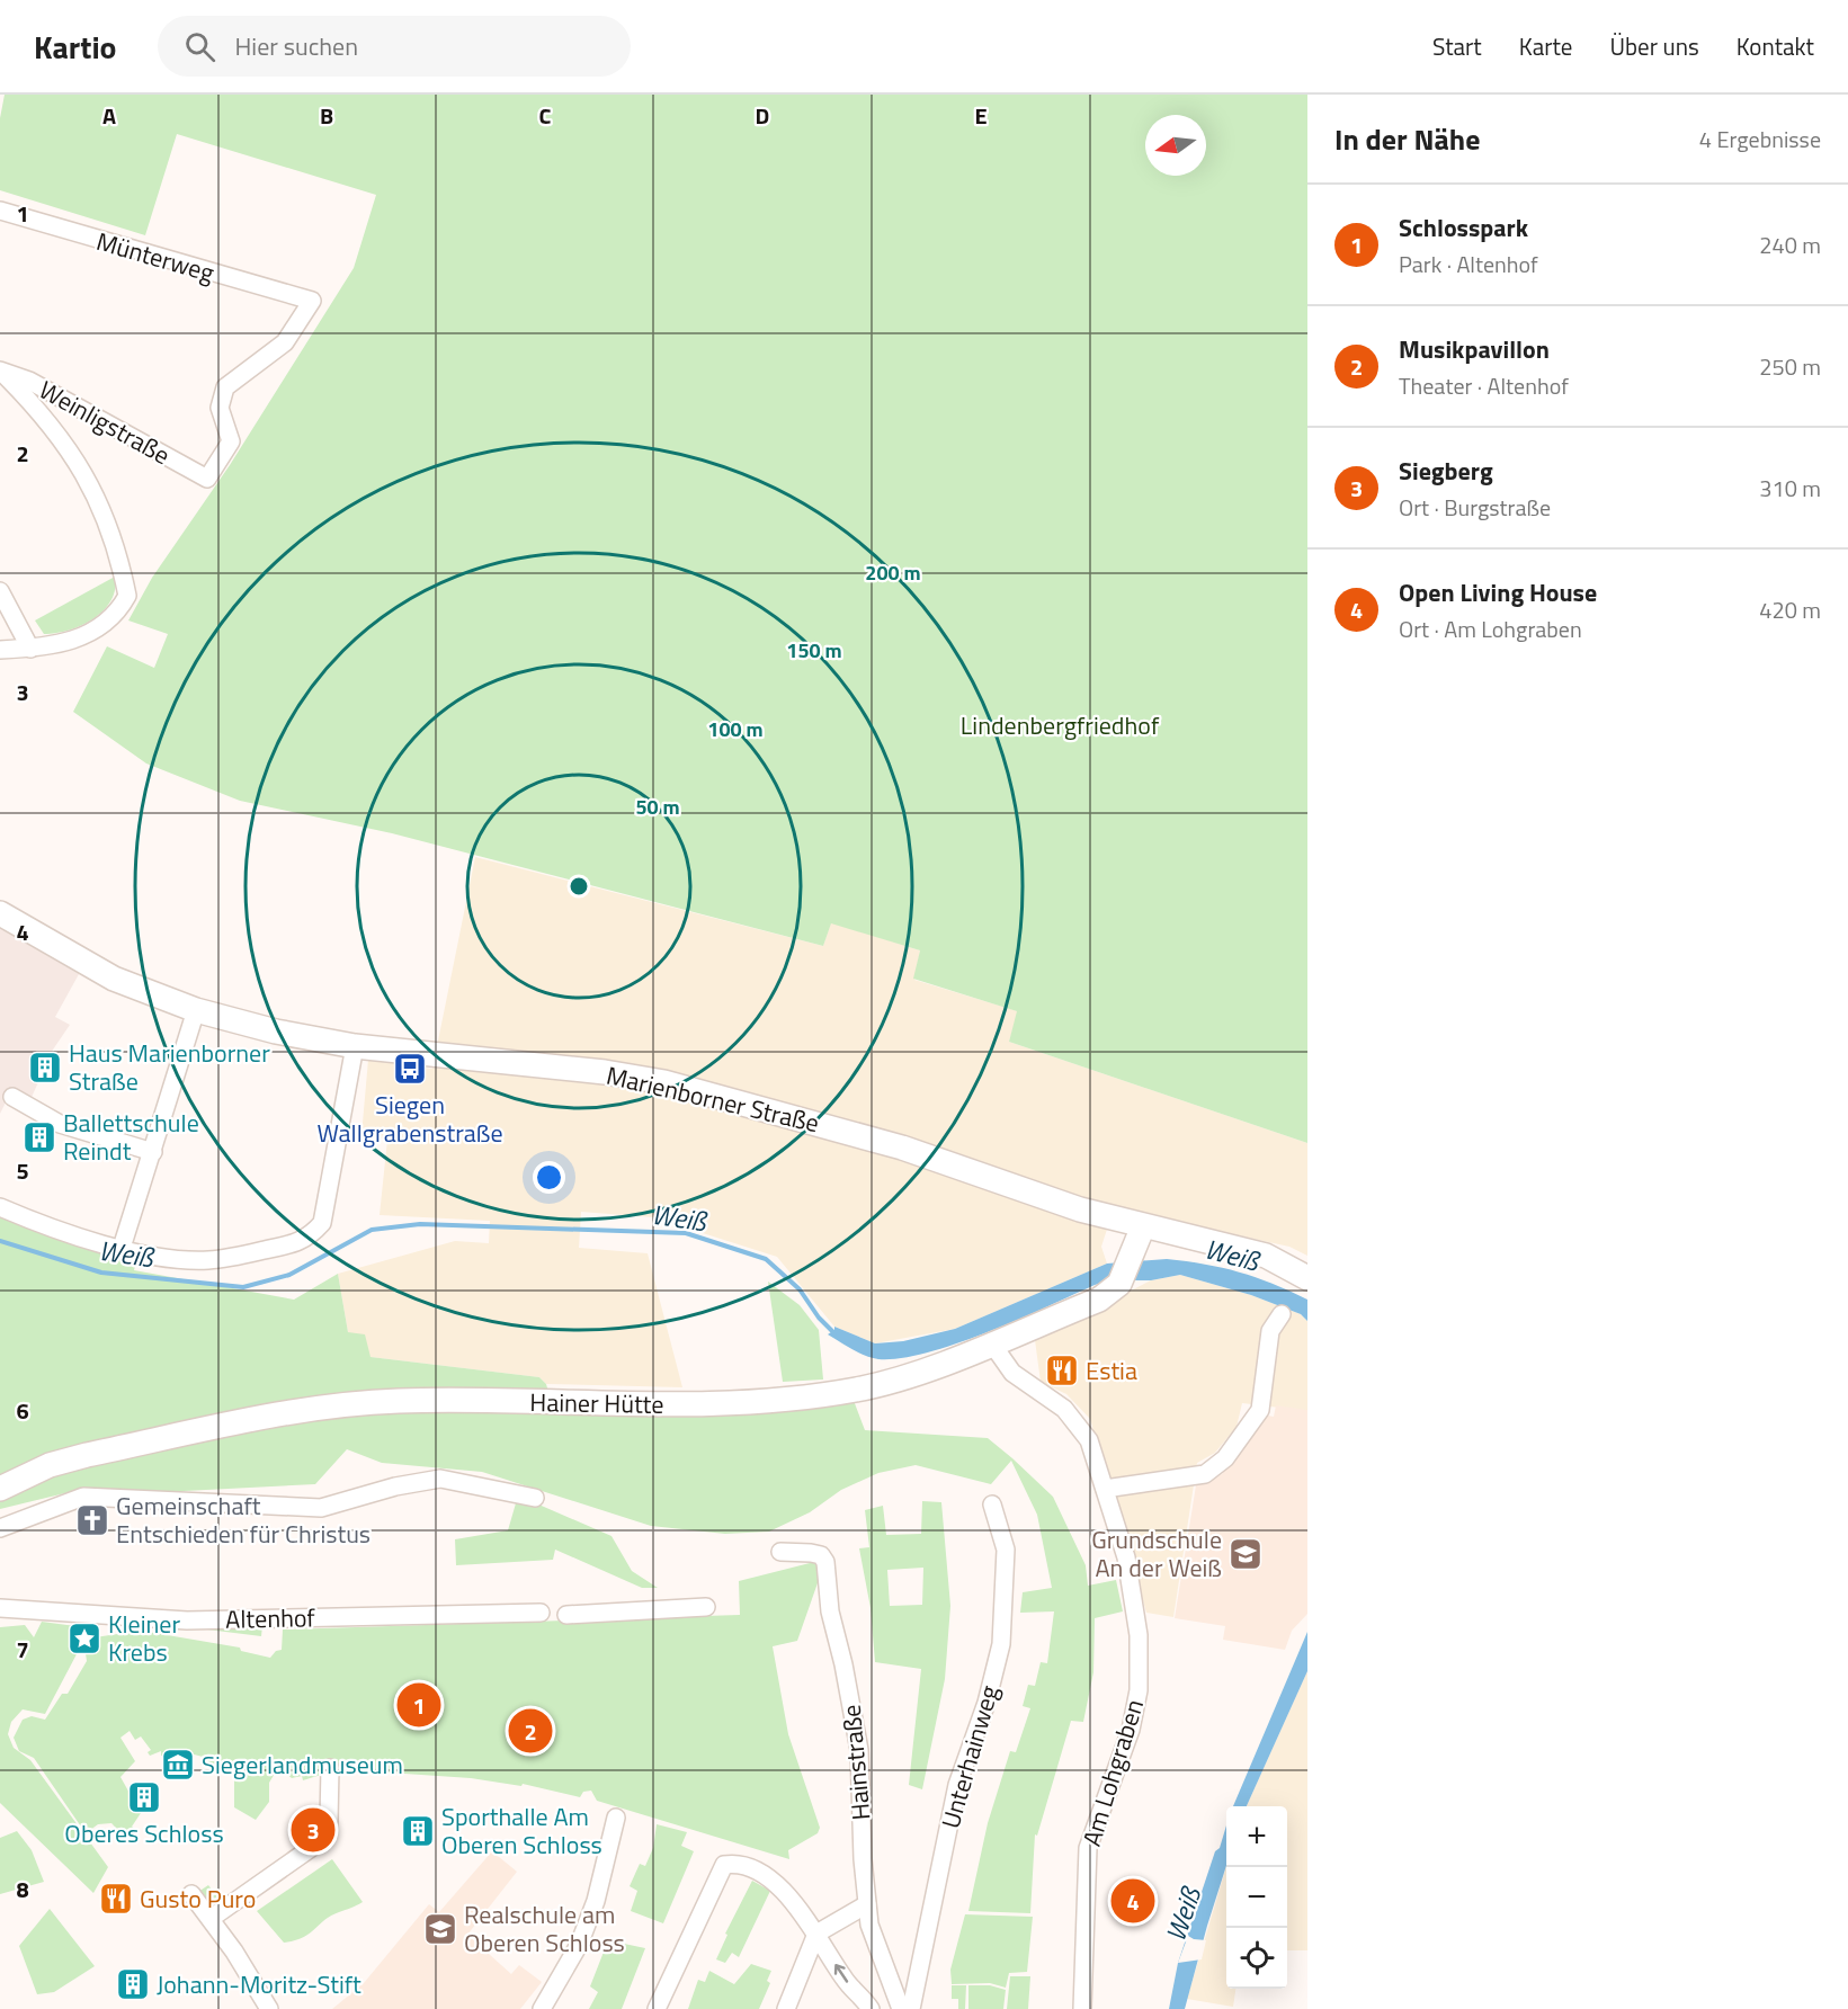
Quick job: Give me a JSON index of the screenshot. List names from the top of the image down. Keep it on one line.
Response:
{"streets":{"main road":["Marienborner Straße","Hainer Hütte"],"street":["Münterweg","Weinligstraße","Altenhof","Unterhainweg","Hainstraße","Am Lohgraben"]},"crossings":[["Münterweg","Weinligstraße"],["Marienborner Straße","Hainer Hütte"],["Hainer Hütte","Am Lohgraben"]],"water":["Weiß"],"parks":["Lindenbergfriedhof"],"places":{"building":["Haus Marienborner Straße","Ballettschule Reindt","Oberes Schloss","Sporthalle Am Oberen Schloss","Johann-Moritz-Stift"],"bus stop":["Siegen Wallgrabenstraße"],"restaurant":["Estia","Gusto Puro"],"church":["Gemeinschaft Entschieden für Christus"],"school or university":["Grundschule An der Weiß","Realschule am Oberen Schloss"],"place":["Kleiner Krebs"],"museum":["Siegerlandmuseum"]},"north":"left","page":{"header":"Kartio","search":"Hier suchen","nav":["Start","Karte","Über uns","Kontakt"],"heading":["In der Nähe","4 Ergebnisse"],"list":[{"mark":"1","name":"Schlosspark","note":"Park · Altenhof","value":"240 m"},{"mark":"2","name":"Musikpavillon","note":"Theater · Altenhof","value":"250 m"},{"mark":"3","name":"Siegberg","note":"Ort · Burgstraße","value":"310 m"},{"mark":"4","name":"Open Living House","note":"Ort · Am Lohgraben","value":"420 m"}],"pins":["1","2","3","4"],"map_buttons":["+","−"]},"grid":{"columns":["A","B","C","D","E"],"rows":["1","2","3","4","5","6","7","8"]},"rings":["200 m","150 m","100 m","50 m"]}
